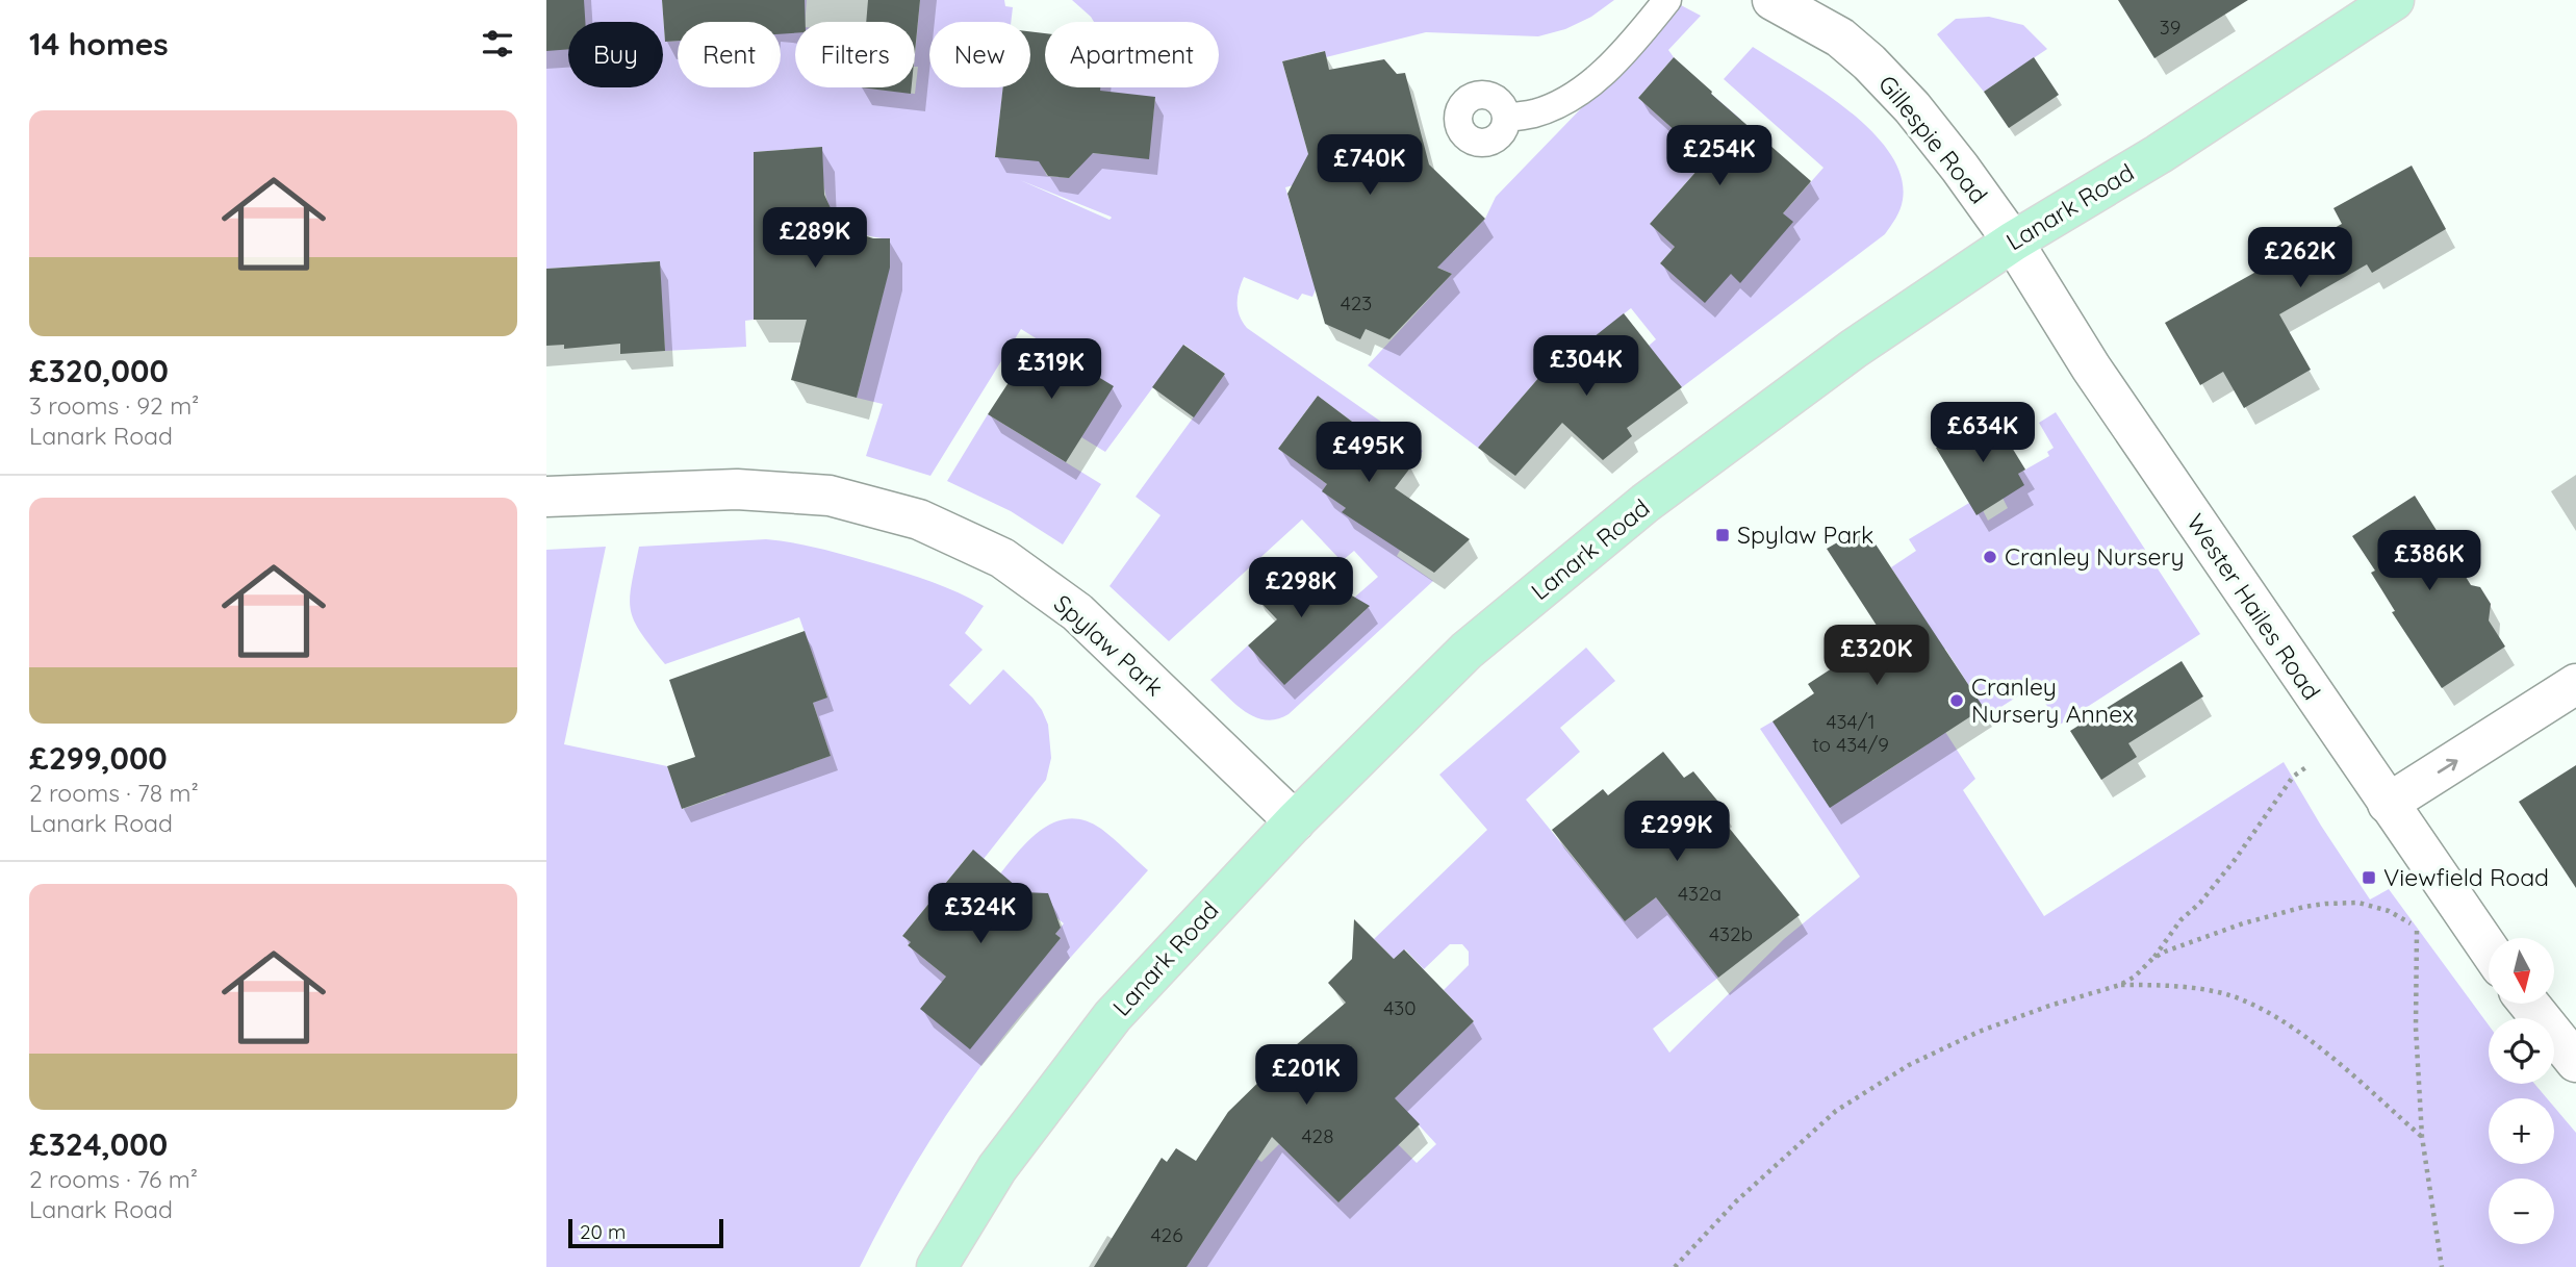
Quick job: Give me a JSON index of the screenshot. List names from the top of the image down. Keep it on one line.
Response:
{"streets":{"main road":["Gillespie Road","Lanark Road","Wester Hailes Road","Spylaw Park"]},"crossings":[["Gillespie Road","Lanark Road"],["Gillespie Road","Wester Hailes Road"],["Lanark Road","Wester Hailes Road"],["Lanark Road","Spylaw Park"]],"places":{"transit":["Spylaw Park","Viewfield Road"],"other":["Cranley Nursery","Cranley Nursery Annex"]},"house_numbers":["39","423","434/1 to 434/9","432a","432b","430","428","426"],"scale_bar":"20 m","north":"bottom","page":{"heading":"14 homes","chip":["Buy","Rent","Filters","New","Apartment"],"list":[{"name":"£320,000","note":"3 rooms · 92 m² · Lanark Road"},{"name":"£299,000","note":"2 rooms · 78 m² · Lanark Road"},{"name":"£324,000","note":"2 rooms · 76 m² · Lanark Road"}],"price":["£254K","£740K","£289K","£262K","£304K","£319K","£634K","£495K","£386K","£298K","£320K","£299K","£324K","£201K"],"map_buttons":["+","−"],"scale":"20 m"}}
